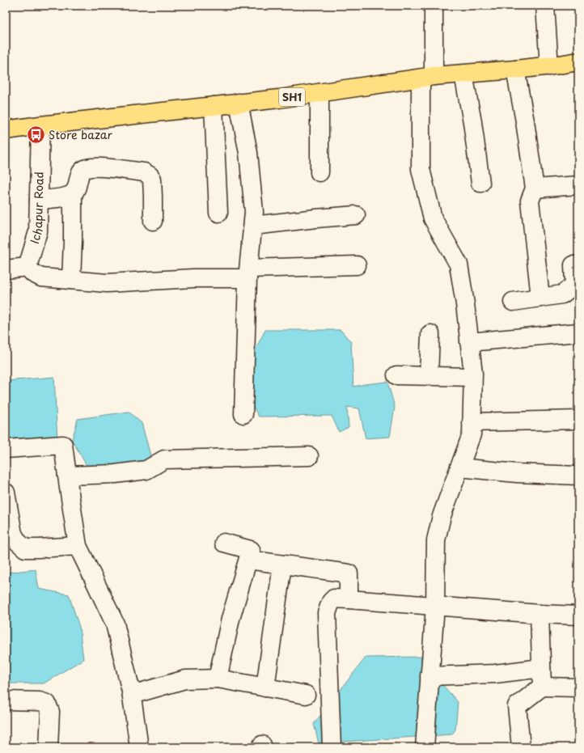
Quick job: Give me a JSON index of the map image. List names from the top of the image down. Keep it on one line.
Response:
{"streets":{"main road":["SH1"],"street":["Ichapur Road"]},"crossings":[["SH1","Ichapur Road"]],"places":{"bus stop":["Store bazar"]}}
